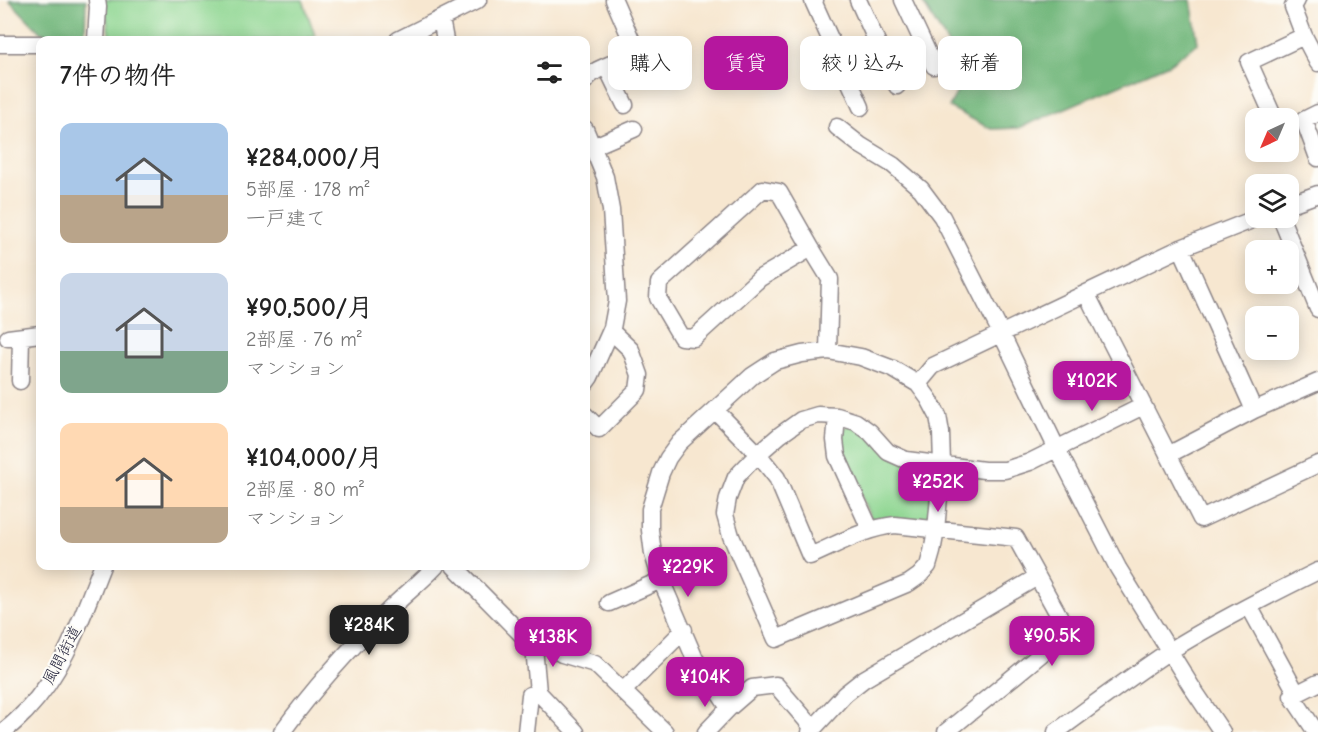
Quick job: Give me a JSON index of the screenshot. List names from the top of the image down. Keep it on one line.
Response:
{"streets":{"street":["風間街道"]},"north":"bottom left","page":{"chip":["購入","賃貸","絞り込み","新着"],"heading":"7件の物件","map_buttons":["+","−"],"list":[{"name":"¥284,000/月","note":"5部屋 · 178 m² · 一戸建て"},{"name":"¥90,500/月","note":"2部屋 · 76 m² · マンション"},{"name":"¥104,000/月","note":"2部屋 · 80 m² · マンション"}],"price":["¥102K","¥252K","¥229K","¥284K","¥90.5K","¥138K","¥104K"]}}
